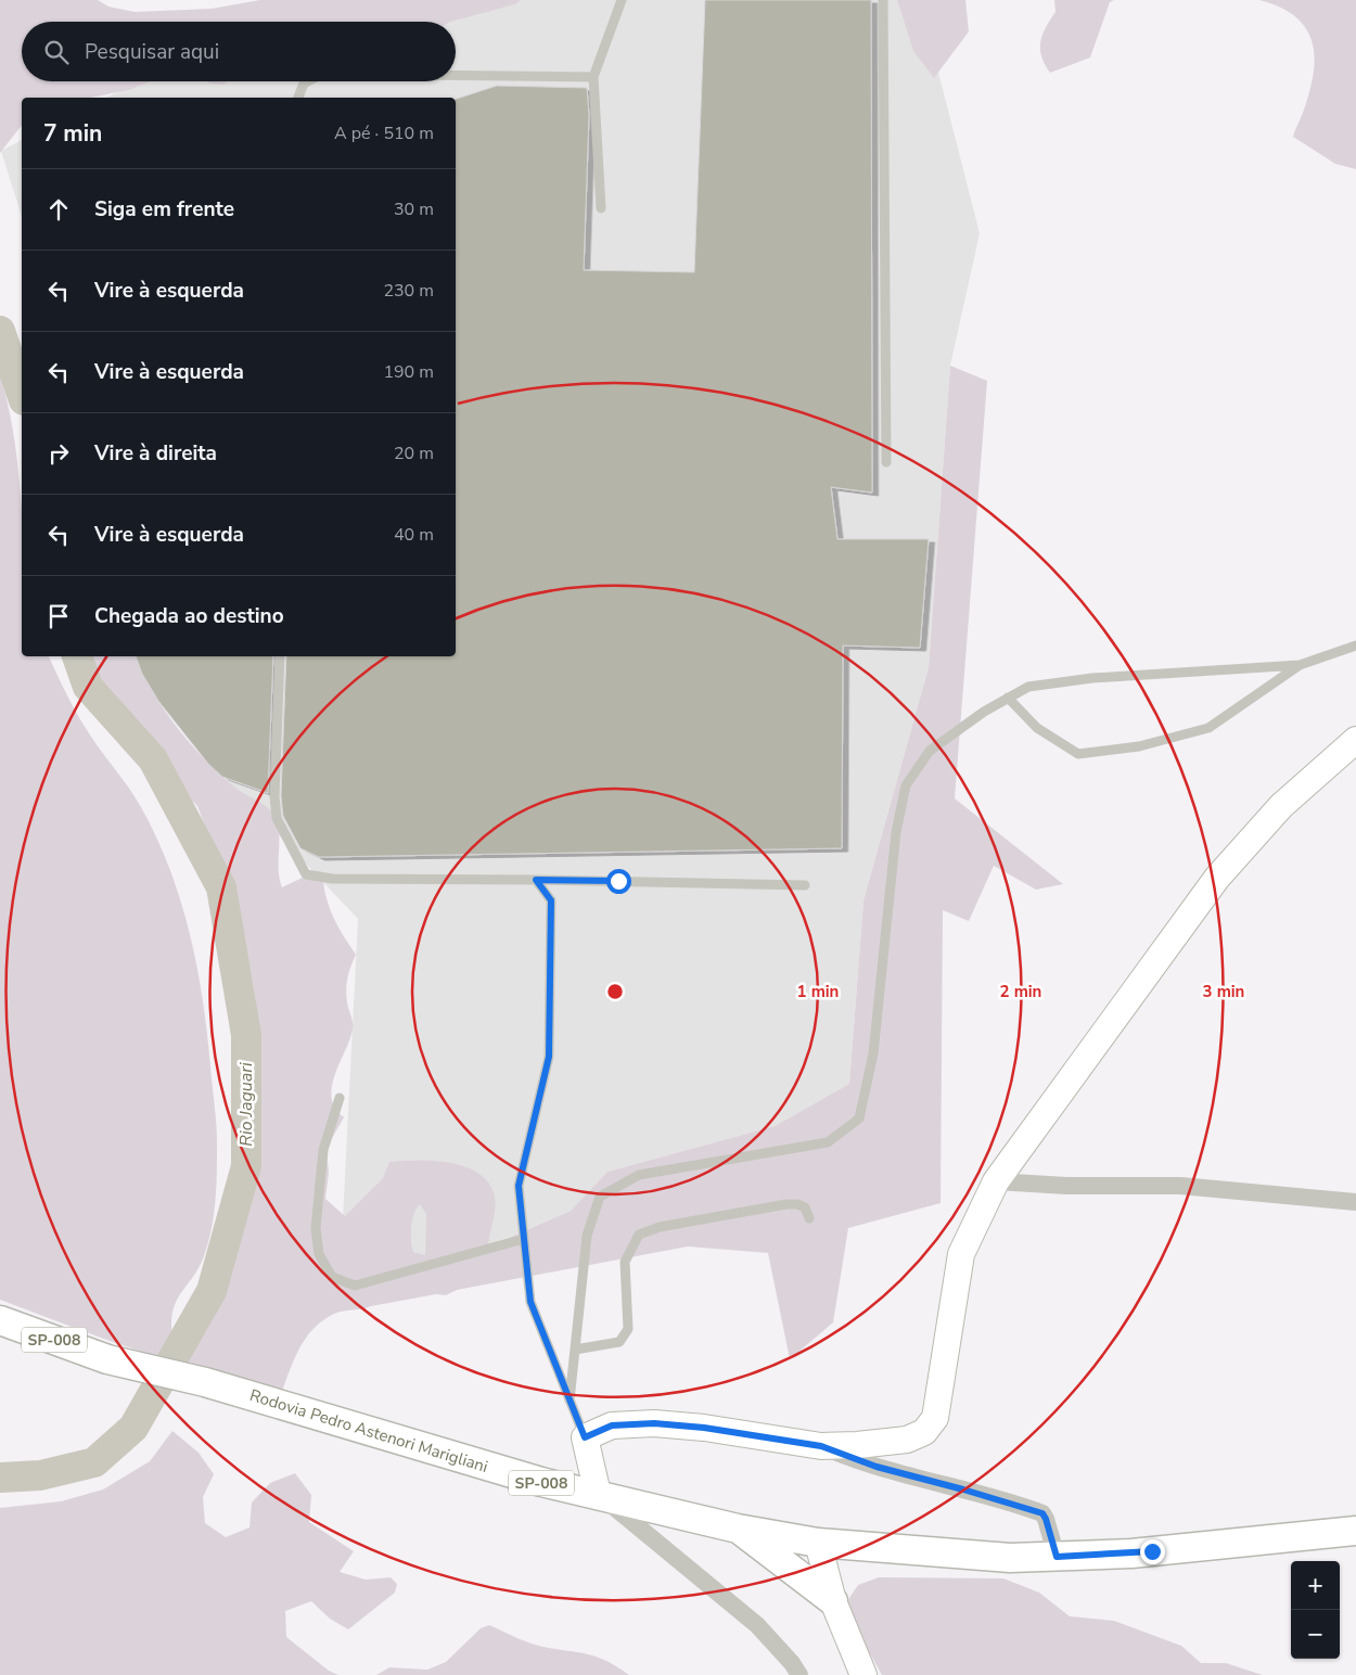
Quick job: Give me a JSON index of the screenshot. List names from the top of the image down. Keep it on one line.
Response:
{"streets":{"main road":["SP-008","Rodovia Pedro Astenori Marigliani"]},"water":["Rio Jaguari"],"page":{"search":"Pesquisar aqui","heading":["7 min","A pé · 510 m"],"list":[["Siga em frente","30 m"],["Vire à esquerda","230 m"],["Vire à esquerda","190 m"],["Vire à direita","20 m"],["Vire à esquerda","40 m"],"Chegada ao destino"],"map_buttons":["+","−"]},"rings":["1 min","2 min","3 min"]}
